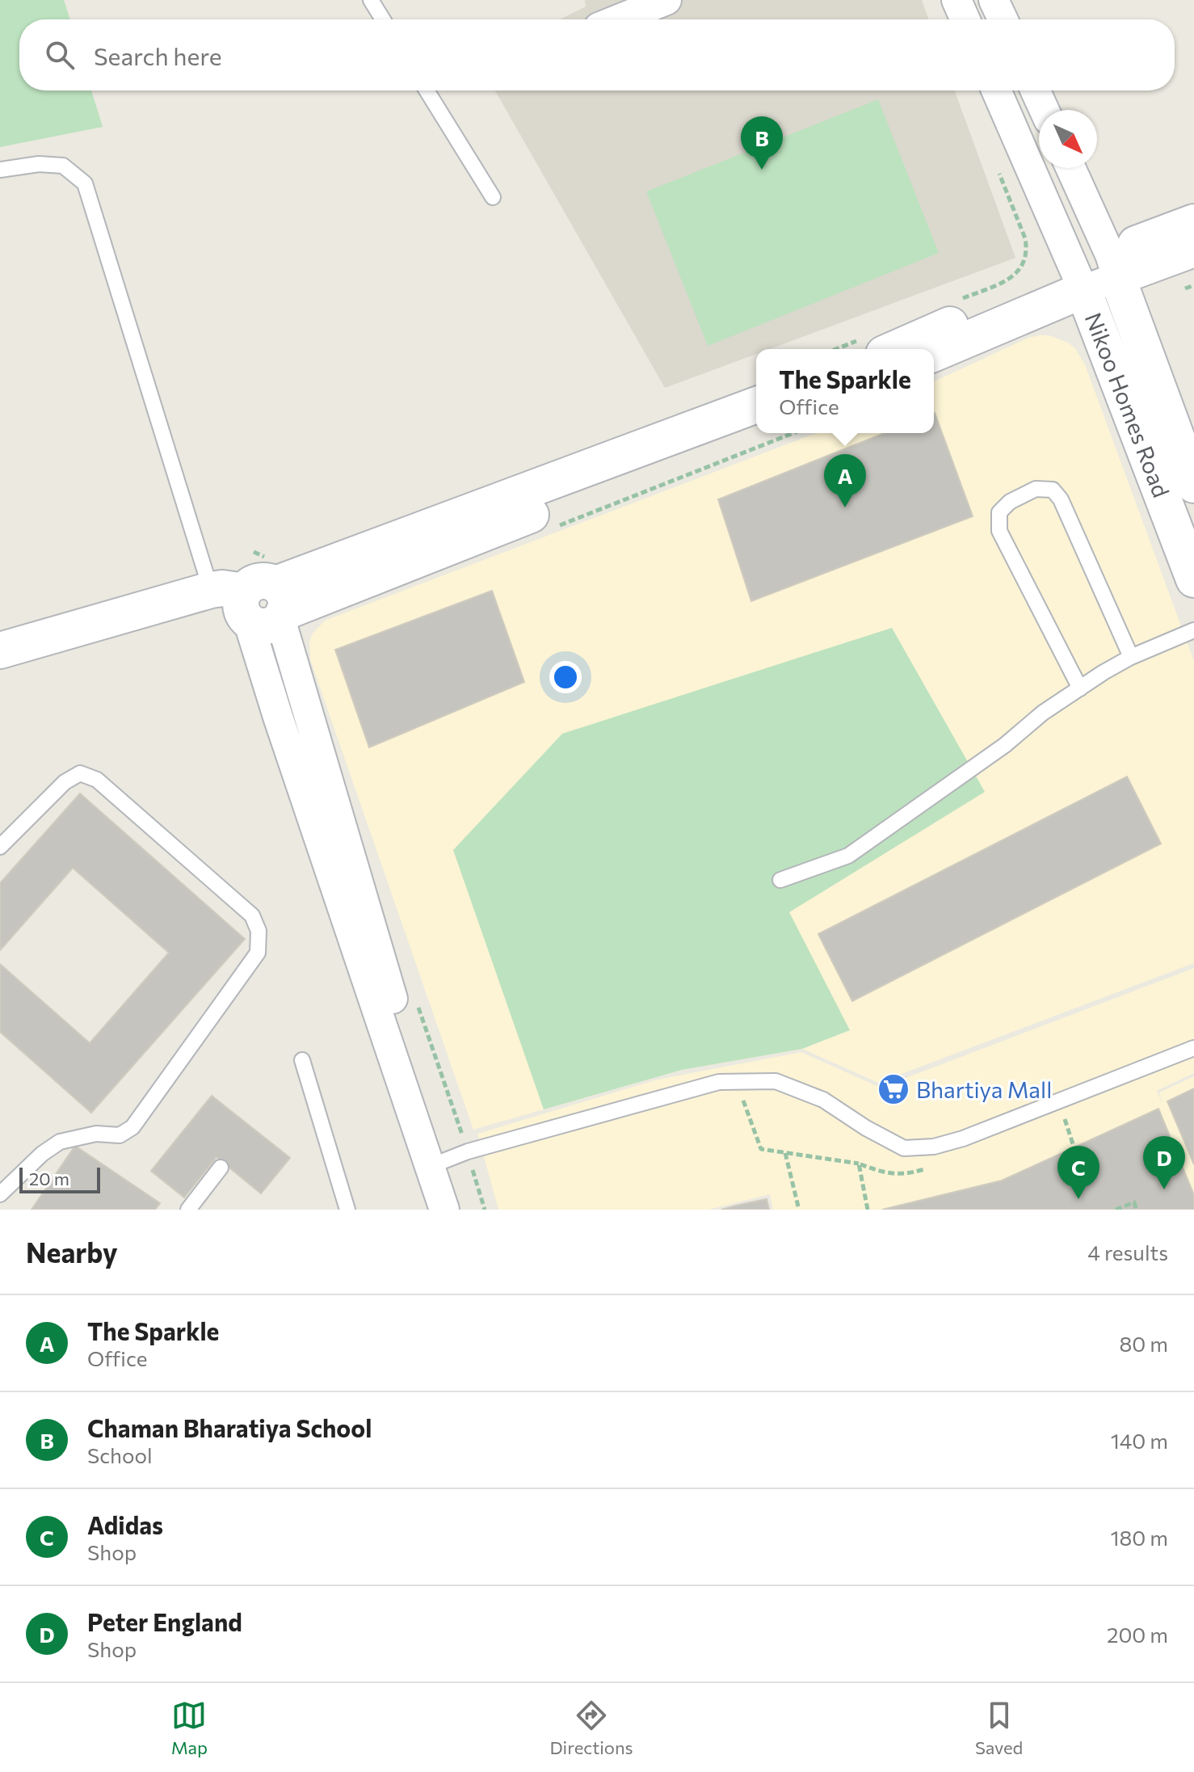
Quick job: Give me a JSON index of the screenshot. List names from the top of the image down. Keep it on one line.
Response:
{"streets":{"street":["Nikoo Homes Road"]},"places":{"supermarket":["Bhartiya Mall"]},"scale_bar":"20 m","north":"bottom right","page":{"search":"Search here","pins":["B","A","D","C"],"popup":["The Sparkle","Office"],"scale":"20 m","heading":["Nearby","4 results"],"list":[{"mark":"A","name":"The Sparkle","note":"Office","value":"80 m"},{"mark":"B","name":"Chaman Bharatiya School","note":"School","value":"140 m"},{"mark":"C","name":"Adidas","note":"Shop","value":"180 m"},{"mark":"D","name":"Peter England","note":"Shop","value":"200 m"}],"nav":["Map","Directions","Saved"]}}
